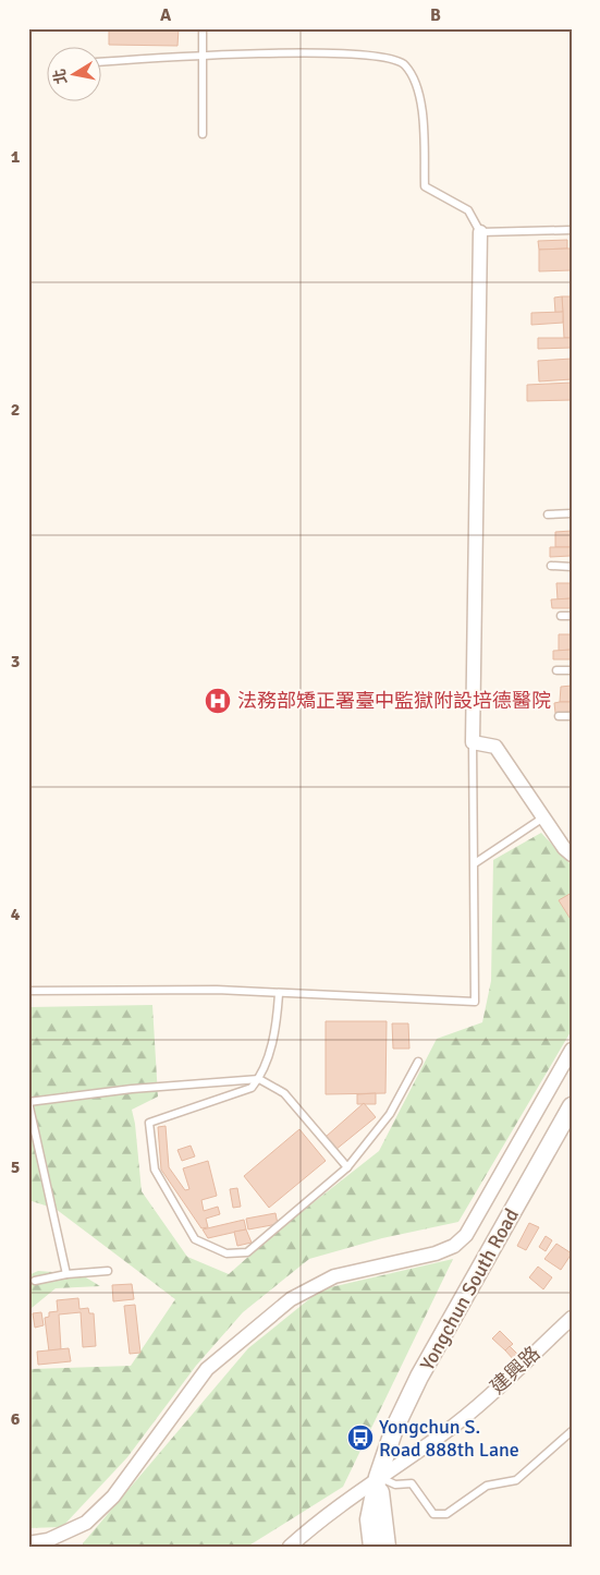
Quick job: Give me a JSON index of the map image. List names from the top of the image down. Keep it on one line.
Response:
{"streets":{"street":["Yongchun South Road","建興路"]},"crossings":[["Yongchun South Road","建興路"]],"places":{"hospital":["法務部矯正署臺中監獄附設培德醫院"],"bus stop":["Yongchun S. Road 888th Lane"]},"north":"left","grid":{"columns":["A","B"],"rows":["1","2","3","4","5","6"]}}
